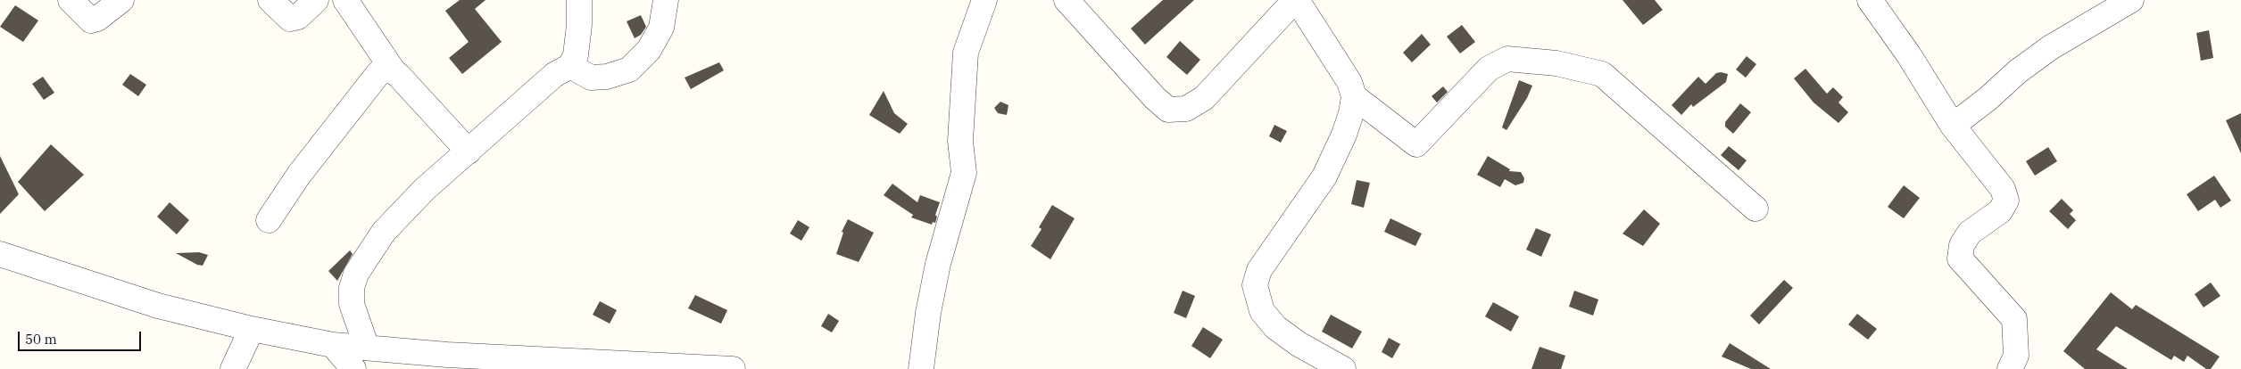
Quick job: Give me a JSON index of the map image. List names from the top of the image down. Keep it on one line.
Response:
{"scale_bar":"50 m"}
